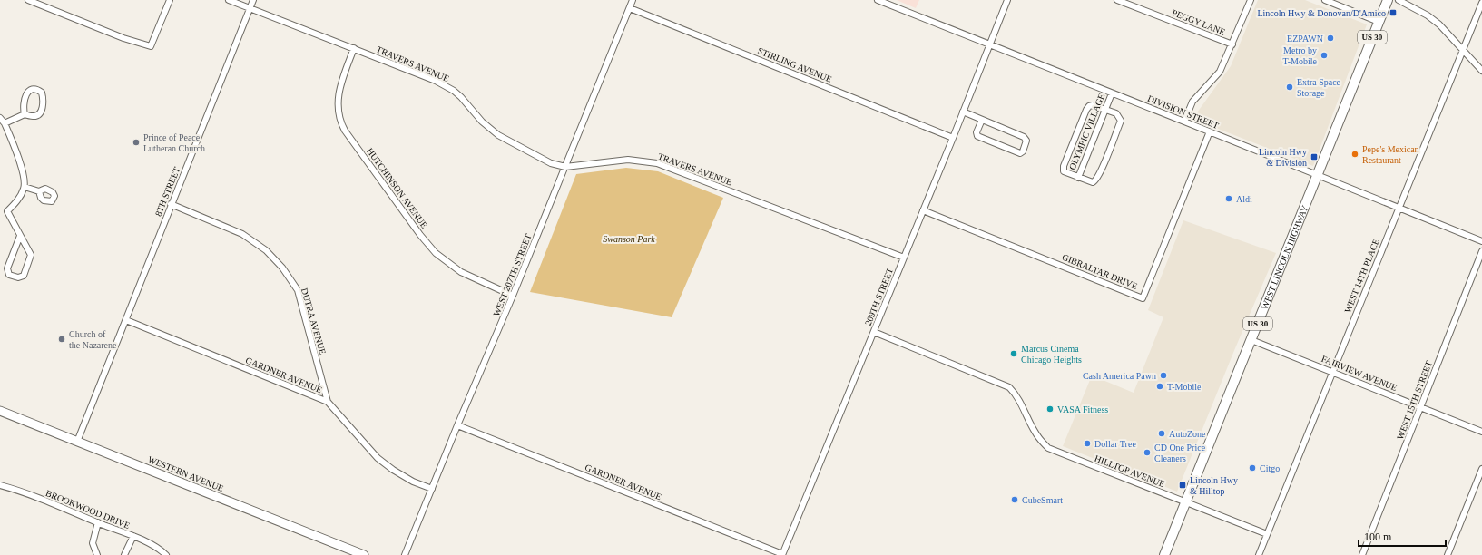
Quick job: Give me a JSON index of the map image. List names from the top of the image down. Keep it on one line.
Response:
{"streets":{"main road":["US 30","WEST LINCOLN HIGHWAY","WESTERN AVENUE"],"street":["PEGGY LANE","TRAVERS AVENUE","STIRLING AVENUE","DIVISION STREET","OLYMPIC VILLAGE","HUTCHINSON AVENUE","8TH STREET","GIBRALTAR DRIVE","WEST 207TH STREET","WEST 14TH PLACE","209TH STREET","DUTRA AVENUE","FAIRVIEW AVENUE","GARDNER AVENUE","WEST 15TH STREET","HILLTOP AVENUE","BROOKWOOD DRIVE"]},"crossings":[["TRAVERS AVENUE","HUTCHINSON AVENUE"],["TRAVERS AVENUE","8TH STREET"],["TRAVERS AVENUE","WEST 207TH STREET"],["TRAVERS AVENUE","209TH STREET"],["STIRLING AVENUE","WEST 207TH STREET"],["STIRLING AVENUE","209TH STREET"],["DIVISION STREET","OLYMPIC VILLAGE"],["DIVISION STREET","WEST LINCOLN HIGHWAY"],["DIVISION STREET","GIBRALTAR DRIVE"],["DIVISION STREET","WEST 14TH PLACE"],["DIVISION STREET","209TH STREET"],["HUTCHINSON AVENUE","WEST 207TH STREET"],["8TH STREET","DUTRA AVENUE"],["8TH STREET","GARDNER AVENUE"],["8TH STREET","WESTERN AVENUE"],["WEST LINCOLN HIGHWAY","FAIRVIEW AVENUE"],["WEST LINCOLN HIGHWAY","HILLTOP AVENUE"],["GIBRALTAR DRIVE","209TH STREET"],["WEST 207TH STREET","GARDNER AVENUE"],["WEST 14TH PLACE","FAIRVIEW AVENUE"],["WEST 14TH PLACE","HILLTOP AVENUE"],["209TH STREET","GARDNER AVENUE"],["209TH STREET","HILLTOP AVENUE"],["DUTRA AVENUE","GARDNER AVENUE"],["FAIRVIEW AVENUE","WEST 15TH STREET"]],"parks":["Swanson Park"],"places":{"transit":["Lincoln Hwy & Donovan/D'Amico","Lincoln Hwy & Division","Lincoln Hwy & Hilltop"],"other":["EZPAWN","Metro by T-Mobile","Extra Space Storage","Prince of Peace Lutheran Church","Pepe's Mexican Restaurant","Aldi","Church of the Nazarene","Marcus Cinema Chicago Heights","Cash America Pawn","T-Mobile","VASA Fitness","AutoZone","Dollar Tree","CD One Price Cleaners","Citgo","CubeSmart"]},"scale_bar":"100 m"}
